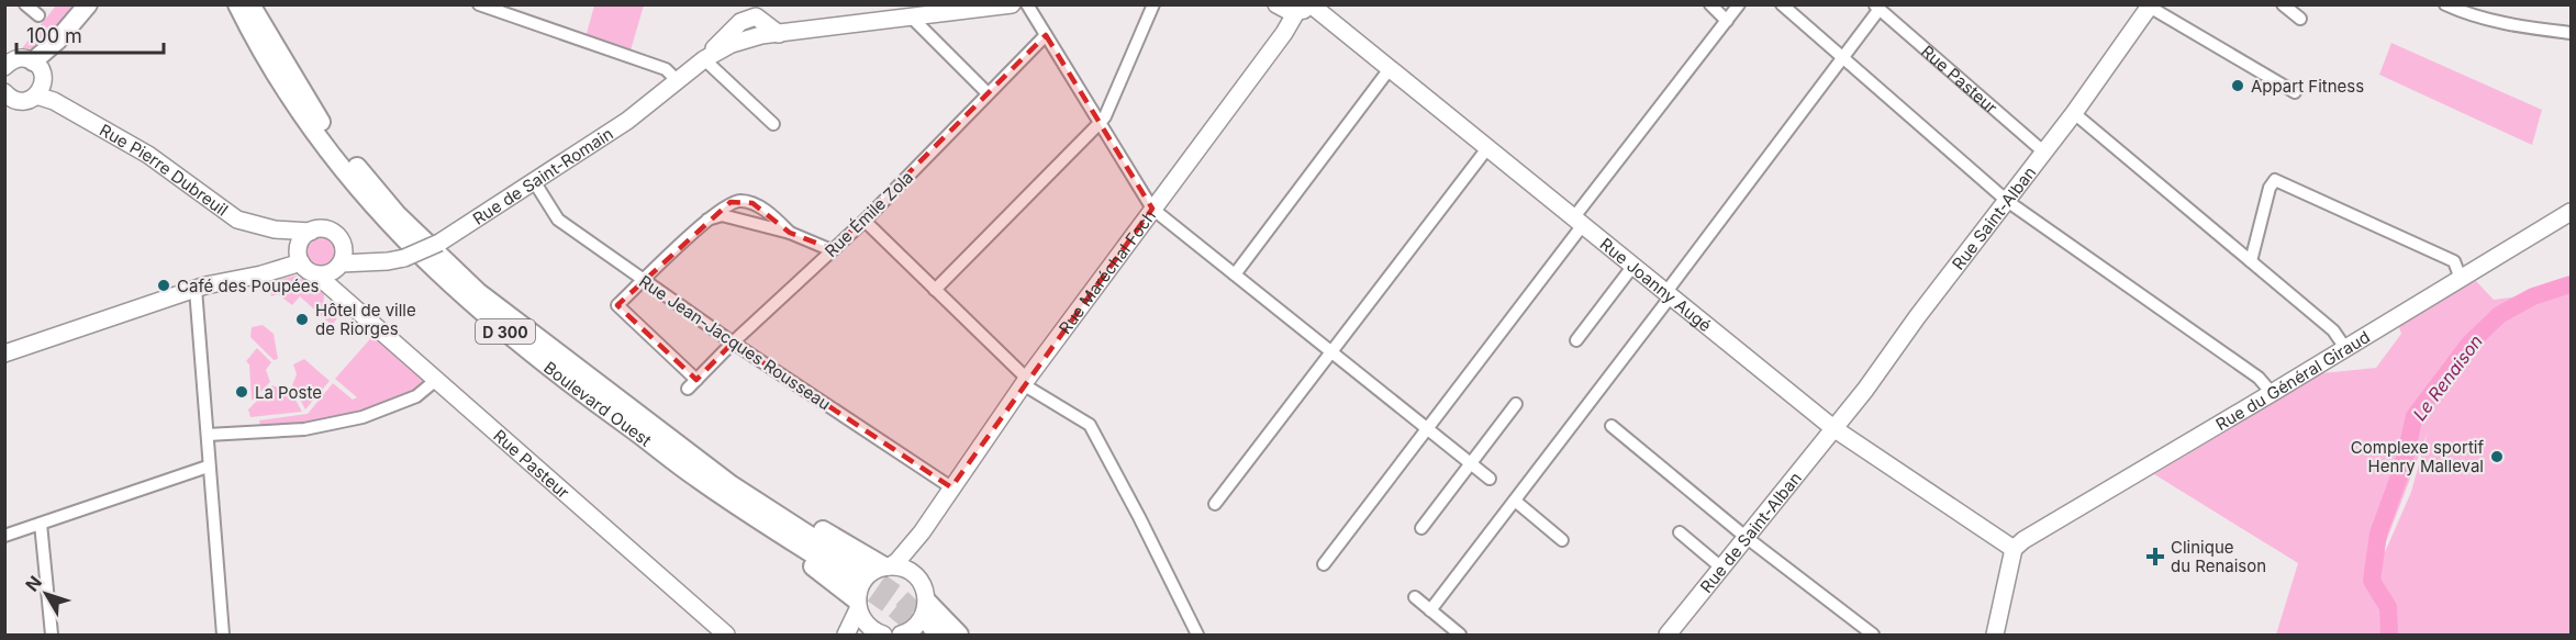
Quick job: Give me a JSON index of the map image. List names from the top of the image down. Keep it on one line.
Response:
{"streets":{"main road":["D 300","Boulevard Ouest"],"street":["Rue Pasteur","Rue Pierre Dubreuil","Rue de Saint-Romain","Rue Émile Zola","Rue Saint-Alban","Rue Maréchal Foch","Rue Joanny Augé","Rue Jean-Jacques Rousseau","Rue du Général Giraud","Rue de Saint-Alban"]},"crossings":[["Rue Pasteur","Rue Pierre Dubreuil"],["Rue Pasteur","Rue de Saint-Romain"],["Rue Pasteur","Rue Saint-Alban"],["Rue Pierre Dubreuil","Rue de Saint-Romain"],["Rue de Saint-Romain","Rue Jean-Jacques Rousseau"],["Rue Émile Zola","Rue Jean-Jacques Rousseau"],["Rue Saint-Alban","Rue Joanny Augé"],["Rue Saint-Alban","Rue de Saint-Alban"],["Rue Maréchal Foch","Rue Joanny Augé"],["Rue Maréchal Foch","Rue Jean-Jacques Rousseau"],["Rue Joanny Augé","Rue du Général Giraud"],["Rue Joanny Augé","Rue de Saint-Alban"]],"water":["Le Renaison"],"places":{"other":["Appart Fitness","Café des Poupées","Hôtel de ville de Riorges","La Poste","Complexe sportif Henry Malleval"],"health":["Clinique du Renaison"]},"scale_bar":"100 m","north":"top left"}
